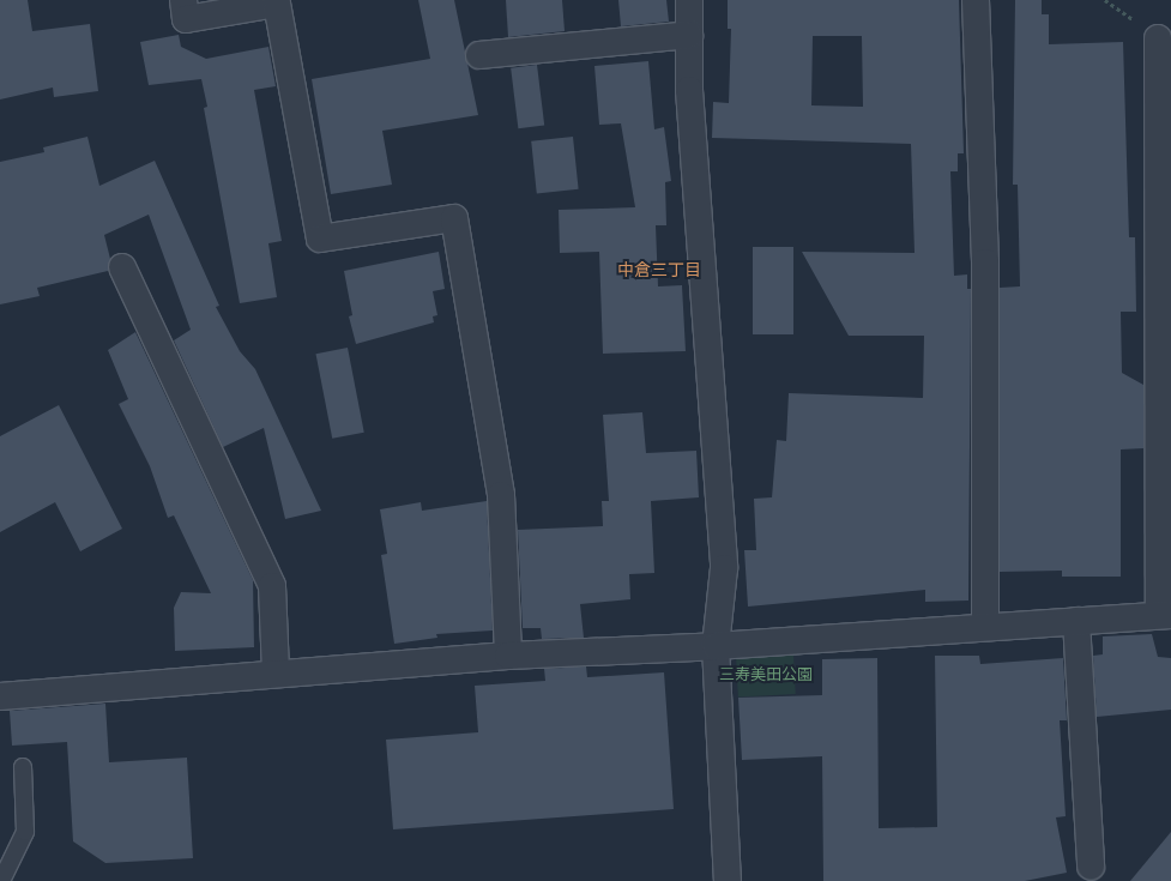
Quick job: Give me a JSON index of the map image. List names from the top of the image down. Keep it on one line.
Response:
{"districts":["中倉三丁目"],"parks":["三寿美田公園"]}
